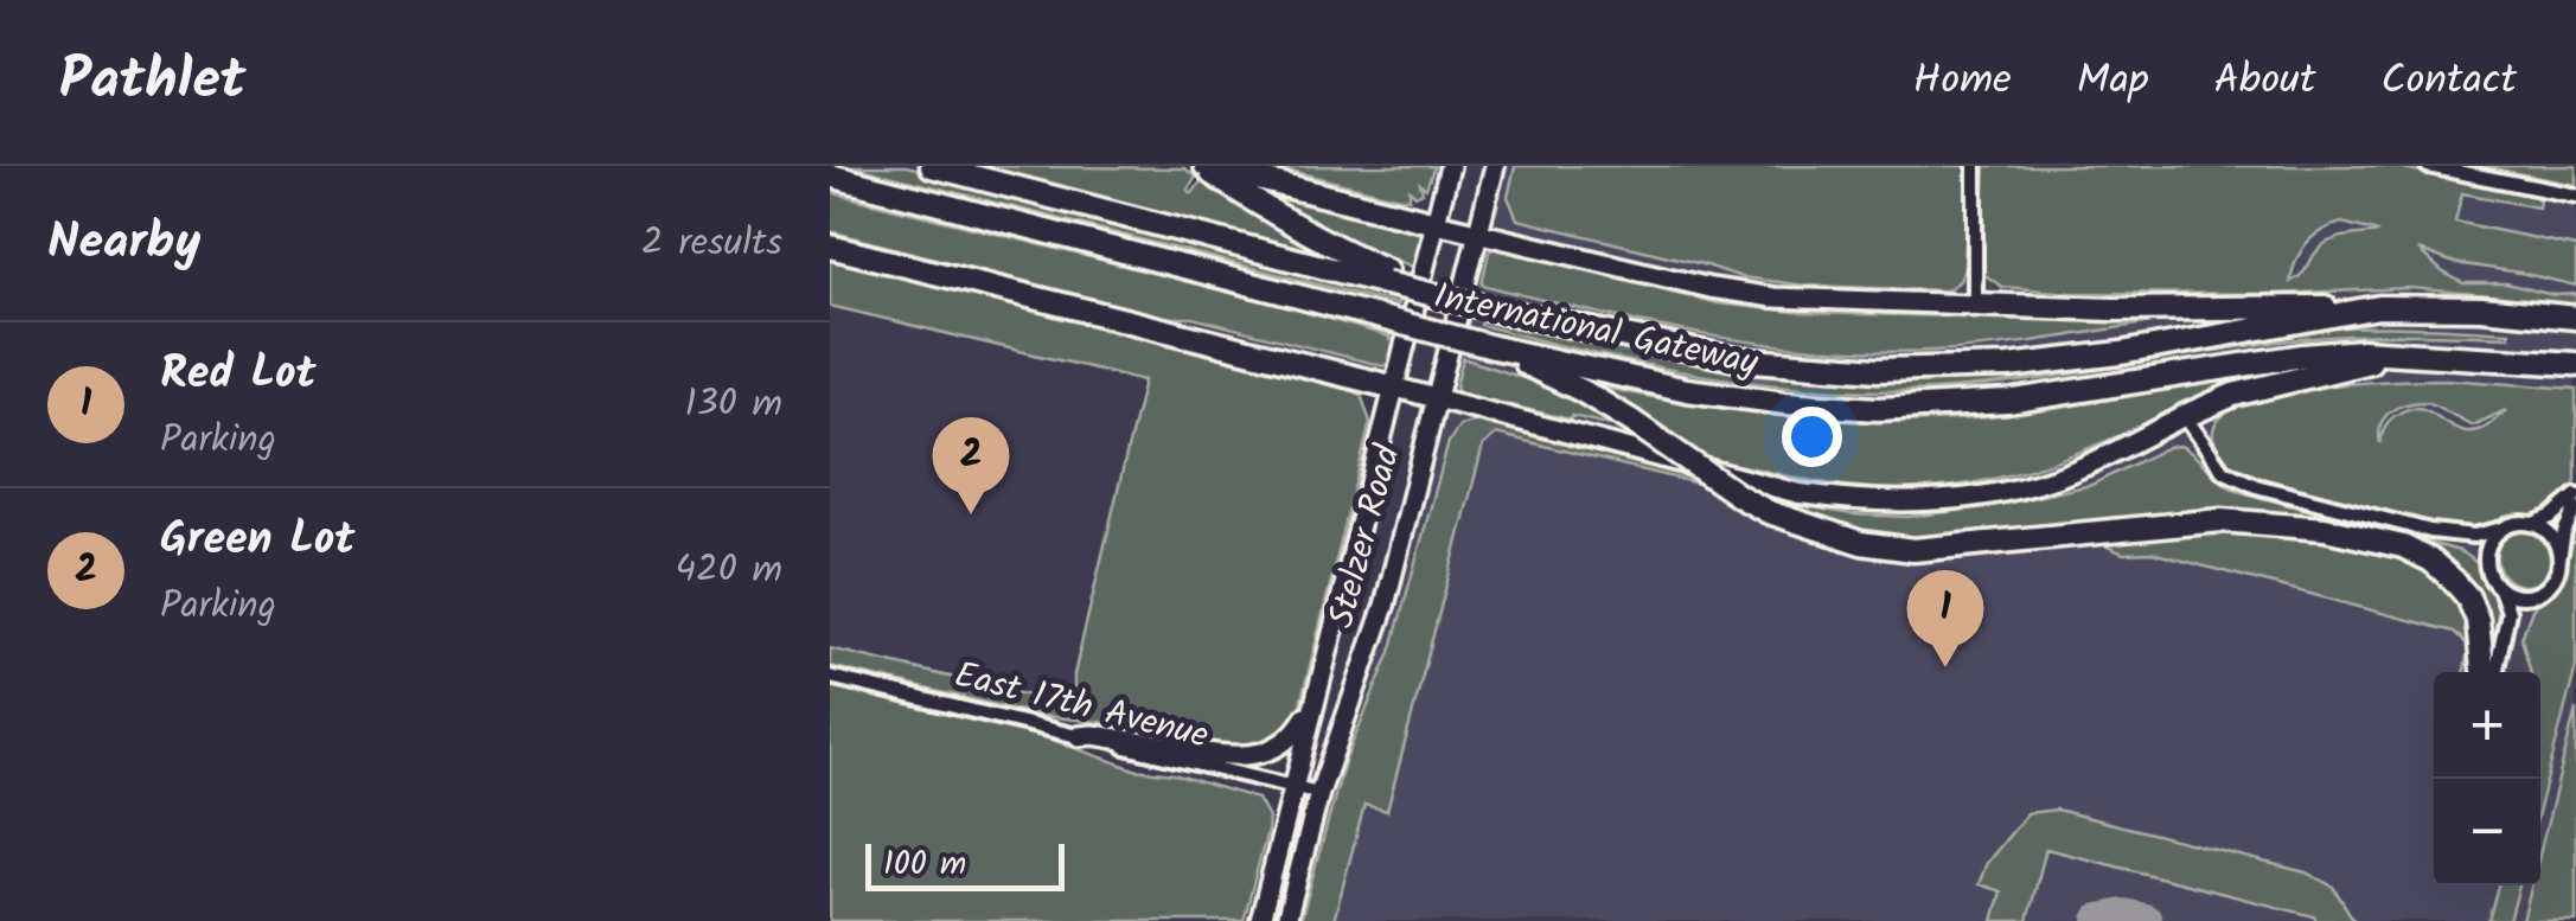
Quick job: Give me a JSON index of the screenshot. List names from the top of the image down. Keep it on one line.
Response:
{"streets":{"highway":["International Gateway"],"main road":["Stelzer Road"],"street":["East 17th Avenue"]},"crossings":[["Stelzer Road","East 17th Avenue"]],"scale_bar":"100 m","page":{"header":"Pathlet","nav":["Home","Map","About","Contact"],"heading":["Nearby","2 results"],"list":[{"mark":"1","name":"Red Lot","note":"Parking","value":"130 m"},{"mark":"2","name":"Green Lot","note":"Parking","value":"420 m"}],"pins":["2","1"],"map_buttons":["+","−"],"scale":"100 m"}}
